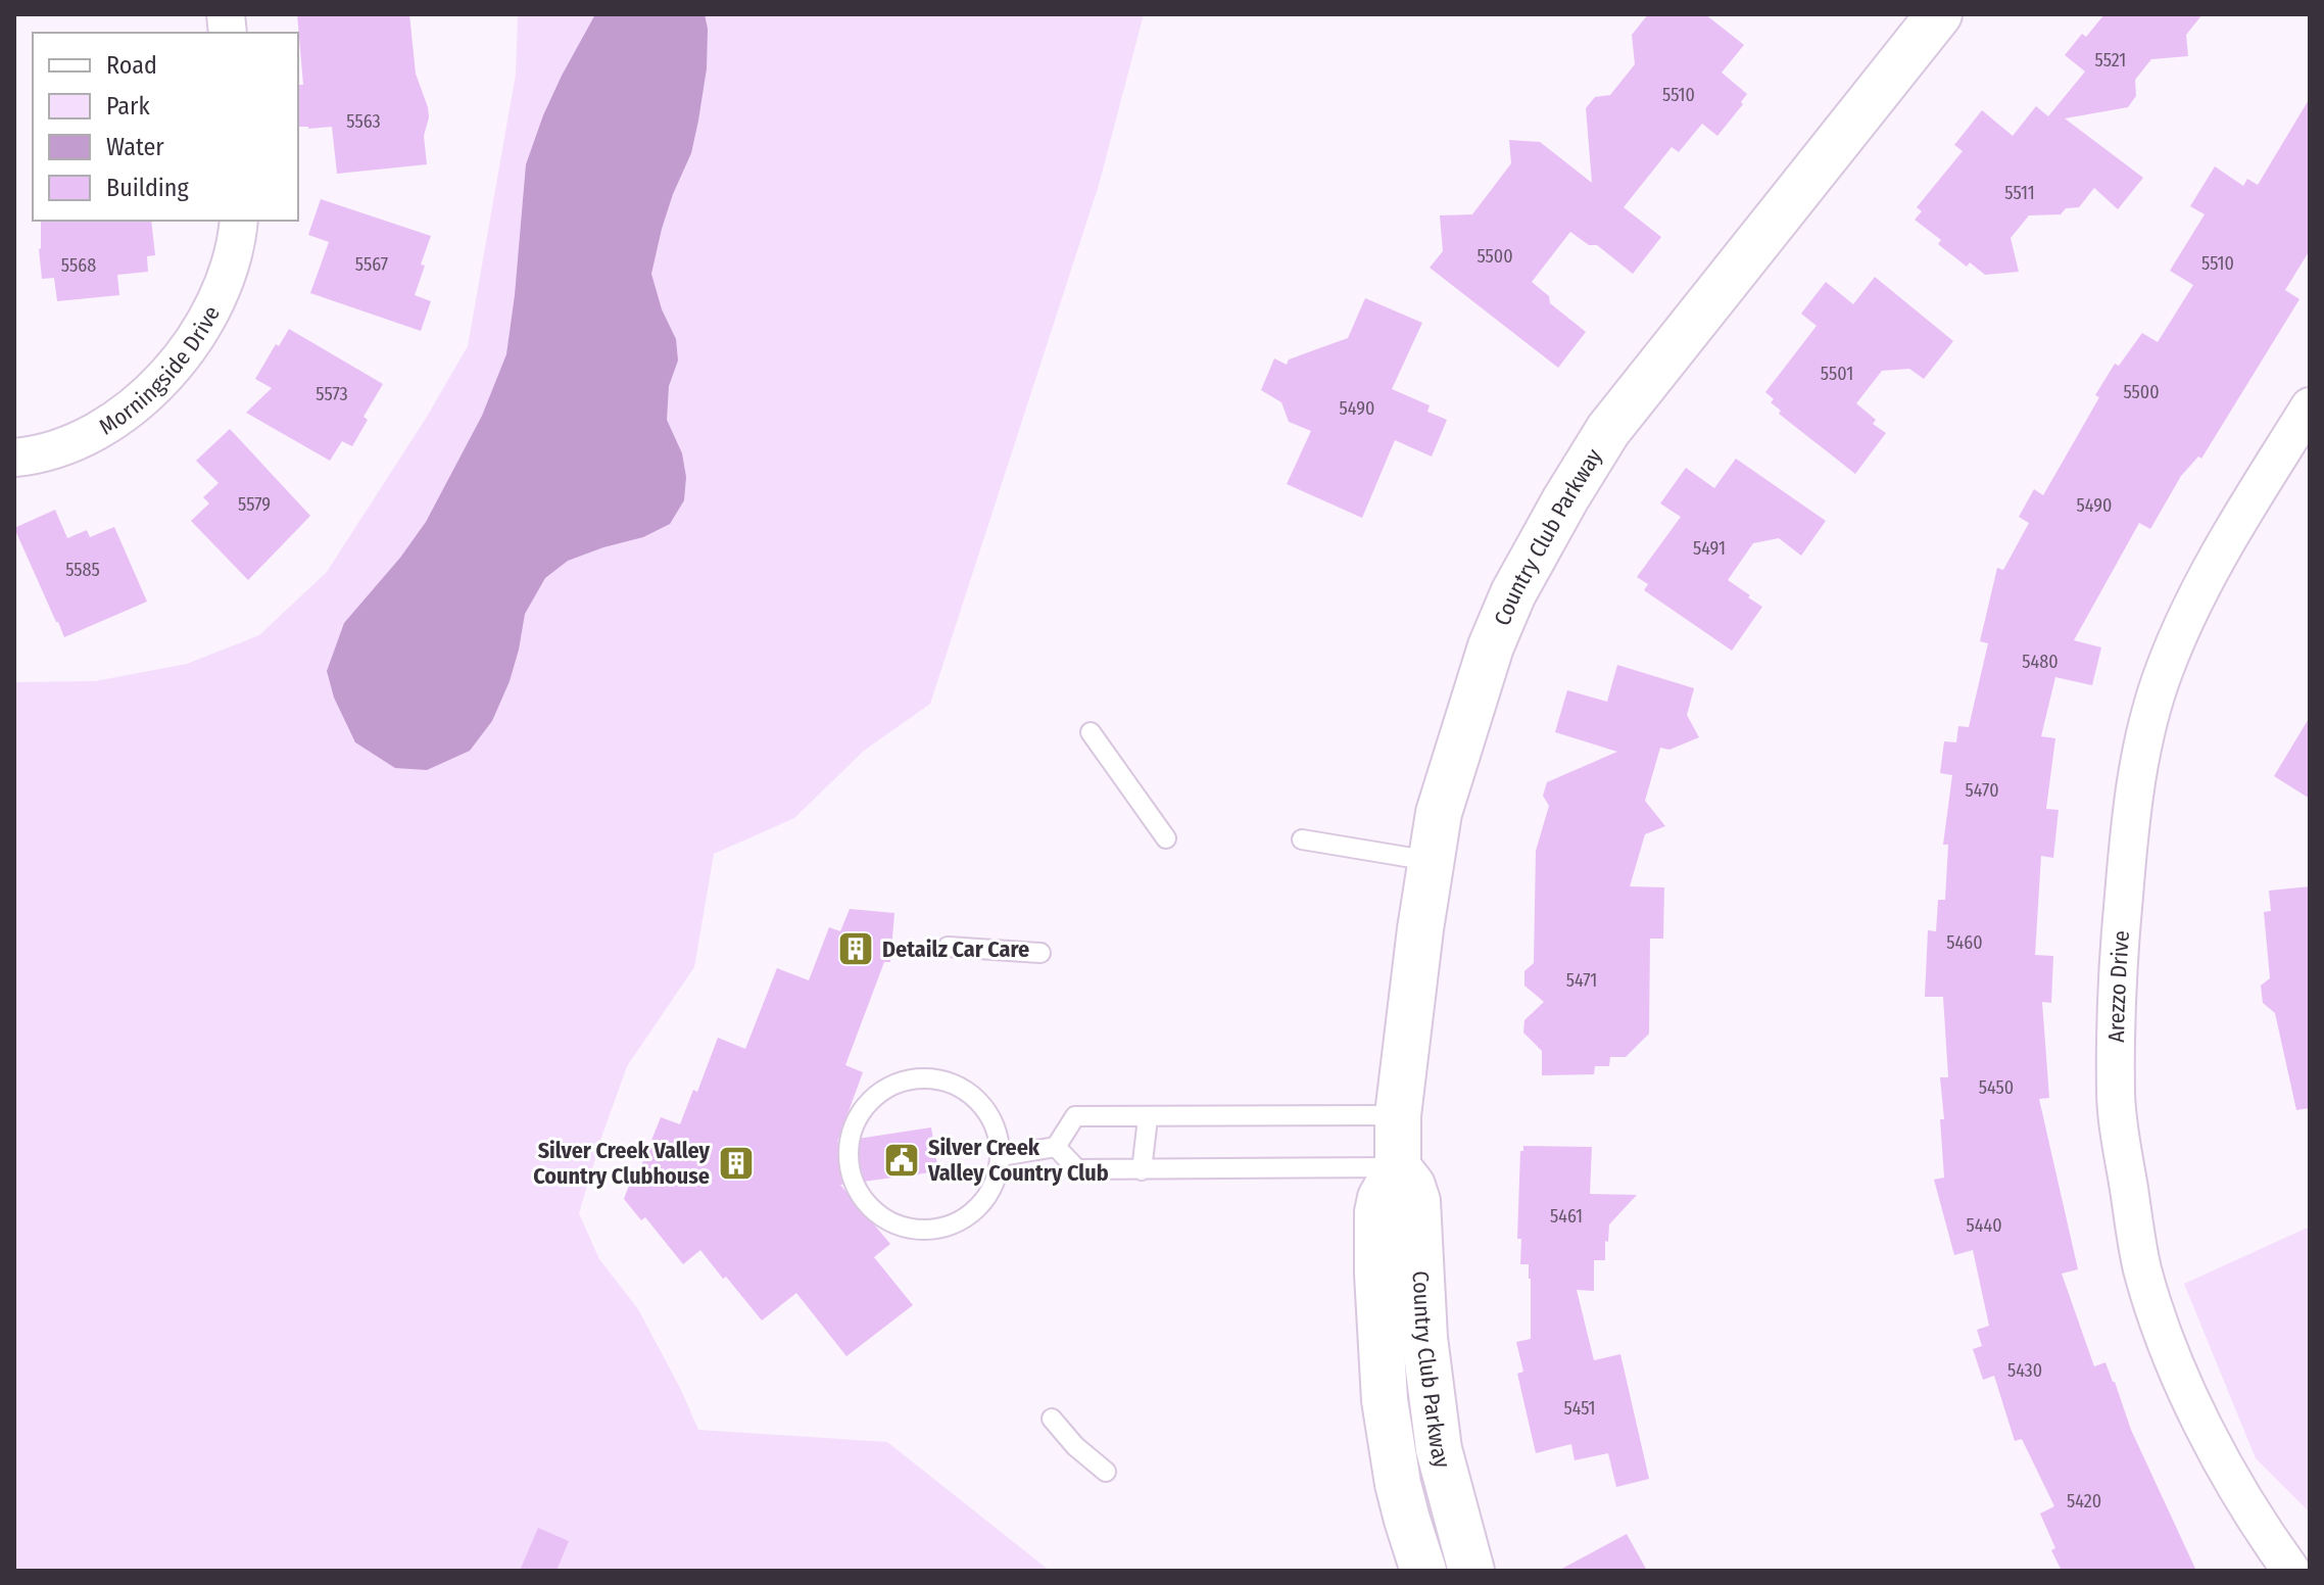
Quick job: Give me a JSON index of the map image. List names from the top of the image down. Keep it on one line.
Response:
{"streets":{"street":["Morningside Drive","Country Club Parkway","Arezzo Drive"]},"places":{"building":["Detailz Car Care","Silver Creek Valley Country Clubhouse"],"public building":["Silver Creek Valley Country Club"]},"house_numbers":["5521","5510","5563","5511","5500","5510","5567","5568","5501","5500","5573","5490","5579","5490","5491","5585","5480","5470","5460","5471","5450","5461","5440","5430","5451","5420"],"legend":["Road","Park","Water","Building"]}
